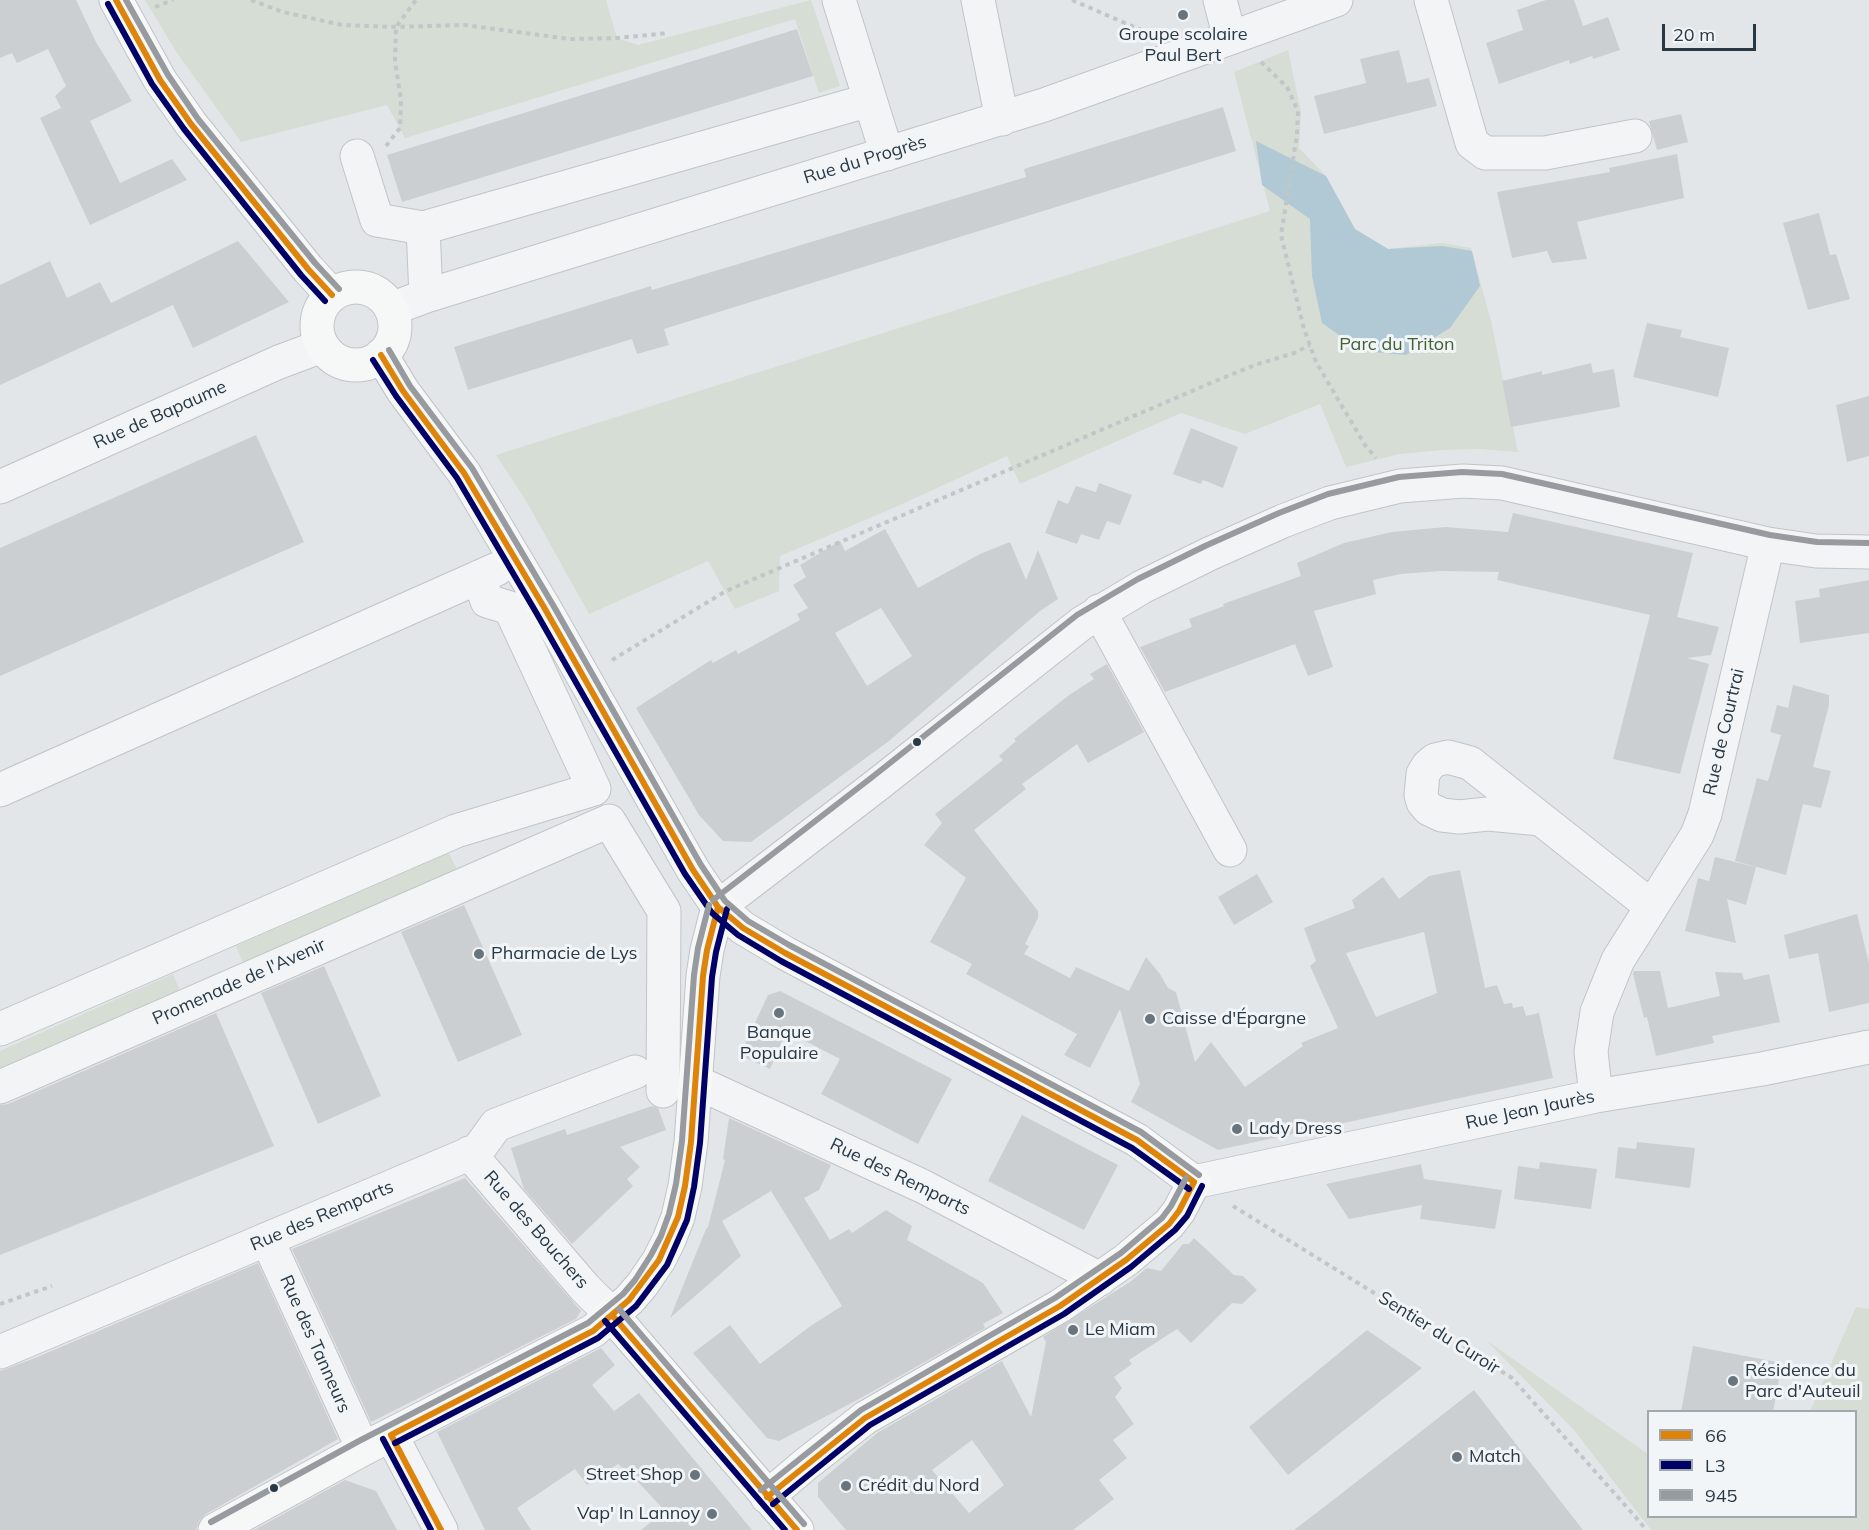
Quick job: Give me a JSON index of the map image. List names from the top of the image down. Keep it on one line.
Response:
{"streets":{"main road":["Rue des Bouchers"],"street":["Rue du Progrès","Rue de Bapaume","Rue de Courtrai","Promenade de l'Avenir","Rue Jean Jaurès","Rue des Remparts","Rue des Tanneurs"],"path":["Sentier du Curoir"]},"crossings":[["Rue du Progrès","Rue de Bapaume"],["Rue de Courtrai","Rue Jean Jaurès"],["Rue Jean Jaurès","Sentier du Curoir"],["Rue des Remparts","Rue des Bouchers"],["Rue des Remparts","Rue des Tanneurs"]],"parks":["Parc du Triton"],"places":["Groupe scolaire Paul Bert","Pharmacie de Lys","Banque Populaire","Caisse d'Épargne","Lady Dress","Le Miam","Résidence du Parc d'Auteuil","Match","Street Shop","Crédit du Nord","Vap' In Lannoy"],"lines":["transit line 66","transit line 945","transit line L3"],"legend":["66","L3","945"],"scale_bar":"20 m"}
